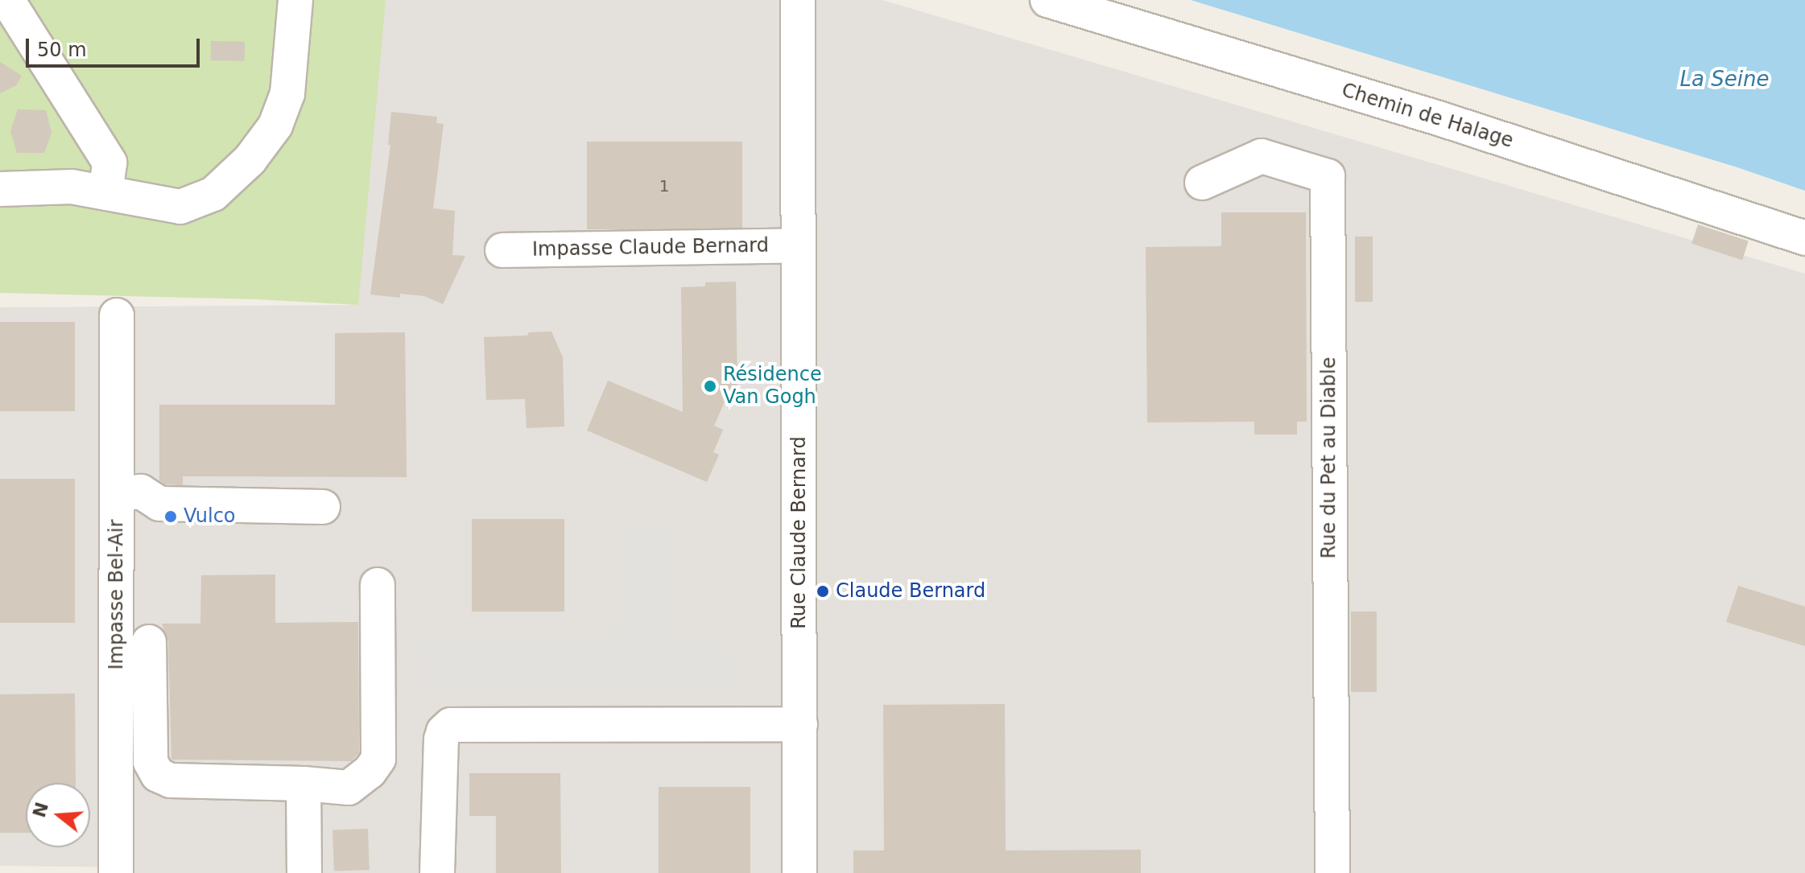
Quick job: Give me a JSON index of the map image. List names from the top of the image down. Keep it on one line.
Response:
{"streets":{"street":["Chemin de Halage","Impasse Claude Bernard","Rue du Pet au Diable","Rue Claude Bernard","Impasse Bel-Air"]},"crossings":[["Impasse Claude Bernard","Rue Claude Bernard"]],"water":["La Seine"],"places":["Résidence Van Gogh","Vulco","Claude Bernard"],"house_numbers":["1"],"scale_bar":"50 m","north":"left"}
